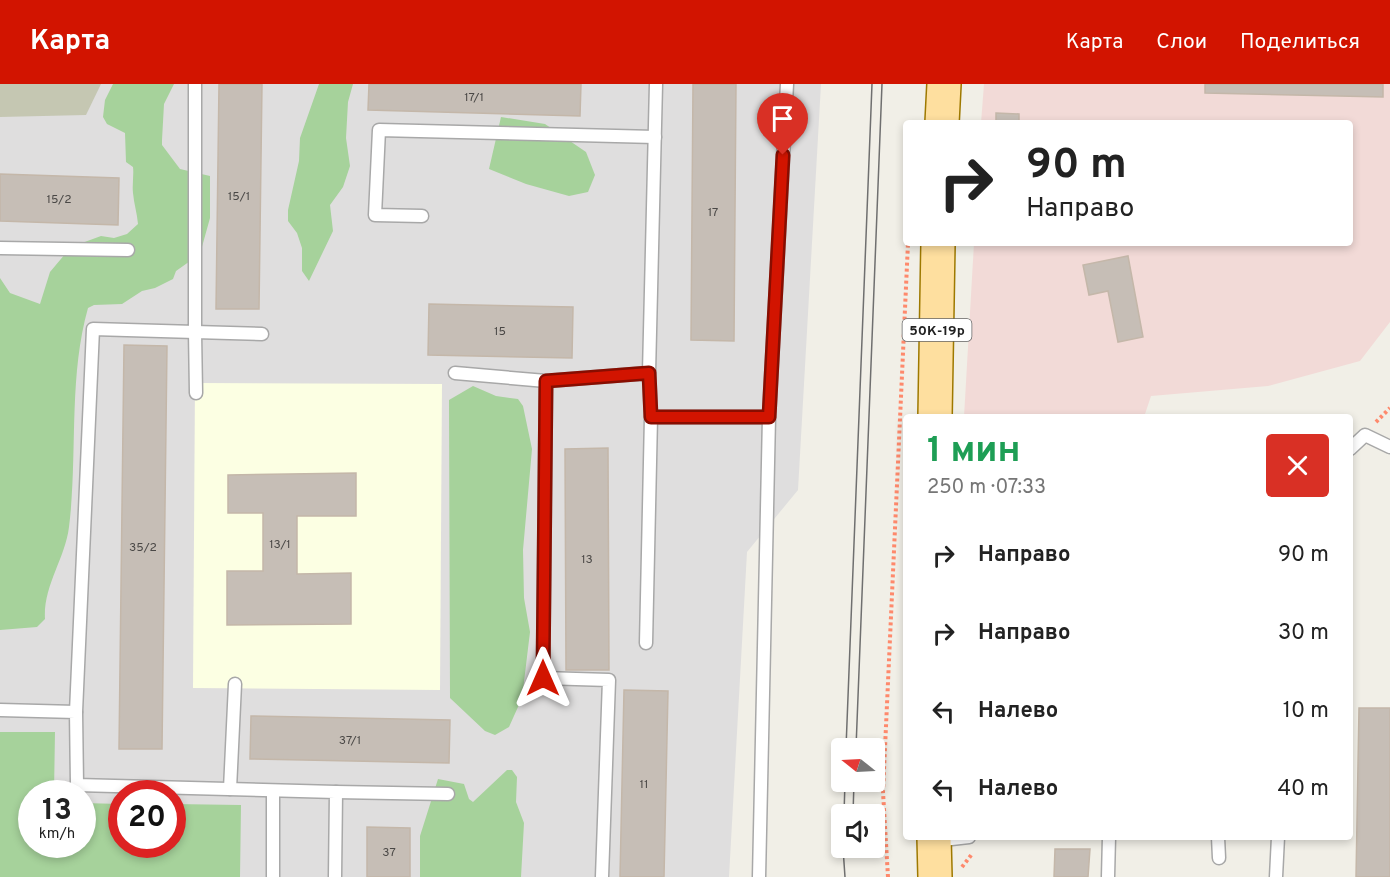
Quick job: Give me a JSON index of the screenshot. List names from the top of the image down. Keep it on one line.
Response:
{"streets":{"main road":["50К-19р"]},"house_numbers":["17/1","15/1","15/2","17","15","13/1","35/2","13","37/1","11","37"],"north":"left","page":{"header":"Карта","nav":["Карта","Слои","Поделиться"],"turn":["90 m","Направо"],"heading":["1 мин","250 m · 07:33"],"list":[{"name":"Направо","value":"90 m"},{"name":"Направо","value":"30 m"},{"name":"Налево","value":"10 m"},{"name":"Налево","value":"40 m"}],"speed":"13 km/h","limit":"20"}}
